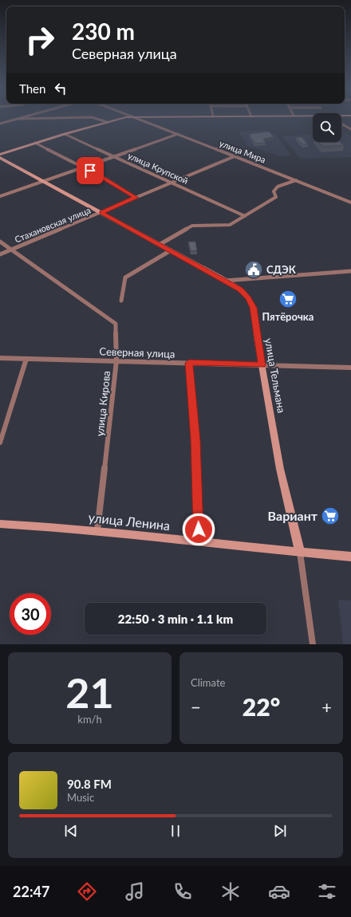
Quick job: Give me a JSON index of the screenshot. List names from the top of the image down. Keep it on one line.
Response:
{"streets":{"street":["улица Мира","улица Крупской","Стахановская улица","Северная улица","улица Тельмана","улица Кирова","улица Ленина"]},"crossings":[["улица Мира","Стахановская улица"],["улица Крупской","Стахановская улица"],["Стахановская улица","улица Тельмана"],["Стахановская улица","улица Кирова"],["Северная улица","улица Тельмана"],["Северная улица","улица Кирова"],["улица Тельмана","улица Ленина"],["улица Кирова","улица Ленина"]],"places":{"public building":["СДЭК"],"supermarket":["Пятёрочка","Вариант"]},"page":{"turn":["230 m","Северная улица"],"then":"Then","limit":"30","trip":"22:50 · 3 min · 1.1 km","tile":[["21","km/h"],"Climate"],"heat":["−","22°","+"],"song":["90.8 FM","Music"],"tabs":"22:47"}}
